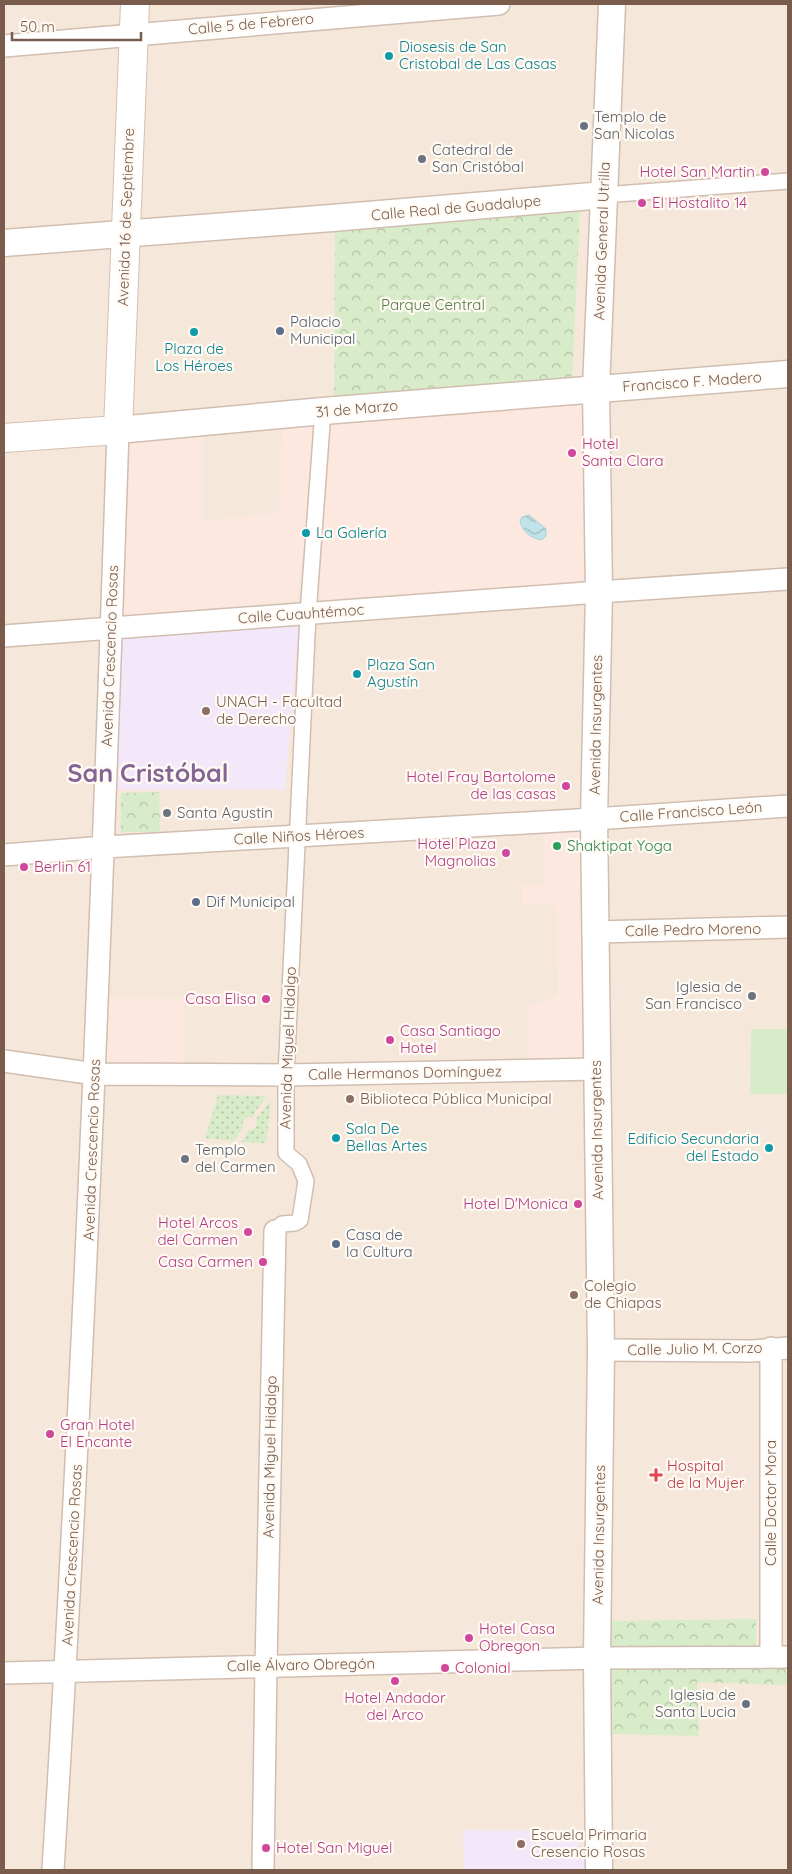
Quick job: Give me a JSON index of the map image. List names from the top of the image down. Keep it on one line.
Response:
{"streets":{"main road":["Avenida 16 de Septiembre"],"street":["Calle 5 de Febrero","Calle Real de Guadalupe","Avenida General Utrilla","Francisco F. Madero","31 de Marzo","Calle Cuauhtémoc","Avenida Crescencio Rosas","Avenida Insurgentes","Calle Francisco León","Calle Niños Héroes","Calle Pedro Moreno","Avenida Miguel Hidalgo","Calle Hermanos Domínguez","Calle Julio M. Corzo","Calle Doctor Mora","Calle Álvaro Obregón"]},"crossings":[["Calle 5 de Febrero","Avenida 16 de Septiembre"],["Calle Real de Guadalupe","Avenida 16 de Septiembre"],["Calle Real de Guadalupe","Avenida General Utrilla"],["Avenida 16 de Septiembre","31 de Marzo"],["Avenida 16 de Septiembre","Avenida Crescencio Rosas"],["Avenida General Utrilla","Francisco F. Madero"],["Avenida General Utrilla","31 de Marzo"],["Avenida General Utrilla","Avenida Insurgentes"],["Francisco F. Madero","31 de Marzo"],["Francisco F. Madero","Avenida Insurgentes"],["31 de Marzo","Avenida Crescencio Rosas"],["31 de Marzo","Avenida Insurgentes"],["31 de Marzo","Avenida Miguel Hidalgo"],["Calle Cuauhtémoc","Avenida Crescencio Rosas"],["Calle Cuauhtémoc","Avenida Insurgentes"],["Calle Cuauhtémoc","Avenida Miguel Hidalgo"],["Avenida Crescencio Rosas","Calle Niños Héroes"],["Avenida Crescencio Rosas","Calle Hermanos Domínguez"],["Avenida Crescencio Rosas","Calle Álvaro Obregón"],["Avenida Insurgentes","Calle Francisco León"],["Avenida Insurgentes","Calle Niños Héroes"],["Avenida Insurgentes","Calle Pedro Moreno"],["Avenida Insurgentes","Calle Hermanos Domínguez"],["Avenida Insurgentes","Calle Julio M. Corzo"],["Avenida Insurgentes","Calle Álvaro Obregón"],["Calle Francisco León","Calle Niños Héroes"],["Calle Niños Héroes","Avenida Miguel Hidalgo"],["Avenida Miguel Hidalgo","Calle Hermanos Domínguez"],["Avenida Miguel Hidalgo","Calle Álvaro Obregón"],["Calle Julio M. Corzo","Calle Doctor Mora"],["Calle Doctor Mora","Calle Álvaro Obregón"]],"districts":["San Cristóbal"],"parks":["Parque Central"],"places":{"other":["Diosesis de San Cristobal de Las Casas","Templo de San Nicolas","Catedral de San Cristóbal","Hotel San Martin","El Hostalito 14","Palacio Municipal","Plaza de Los Héroes","Hotel Santa Clara","La Galería","Plaza San Agustín","UNACH - Facultad de Derecho","Hotel Fray Bartolome de las casas","Santa Agustin","Shaktipat Yoga","Hotel Plaza Magnolias","Berlin 61","Dif Municipal","Iglesia de San Francisco","Casa Elisa","Casa Santiago Hotel","Biblioteca Pública Municipal","Sala De Bellas Artes","Edificio Secundaria del Estado","Templo del Carmen","Hotel D'Monica","Hotel Arcos del Carmen","Casa de la Cultura","Casa Carmen","Colegio de Chiapas","Gran Hotel El Encante","Hotel Casa Obregon","Colonial","Hotel Andador del Arco","Iglesia de Santa Lucia","Escuela Primaria Cresencio Rosas","Hotel San Miguel"],"health":["Hospital de la Mujer"]},"scale_bar":"50 m"}
